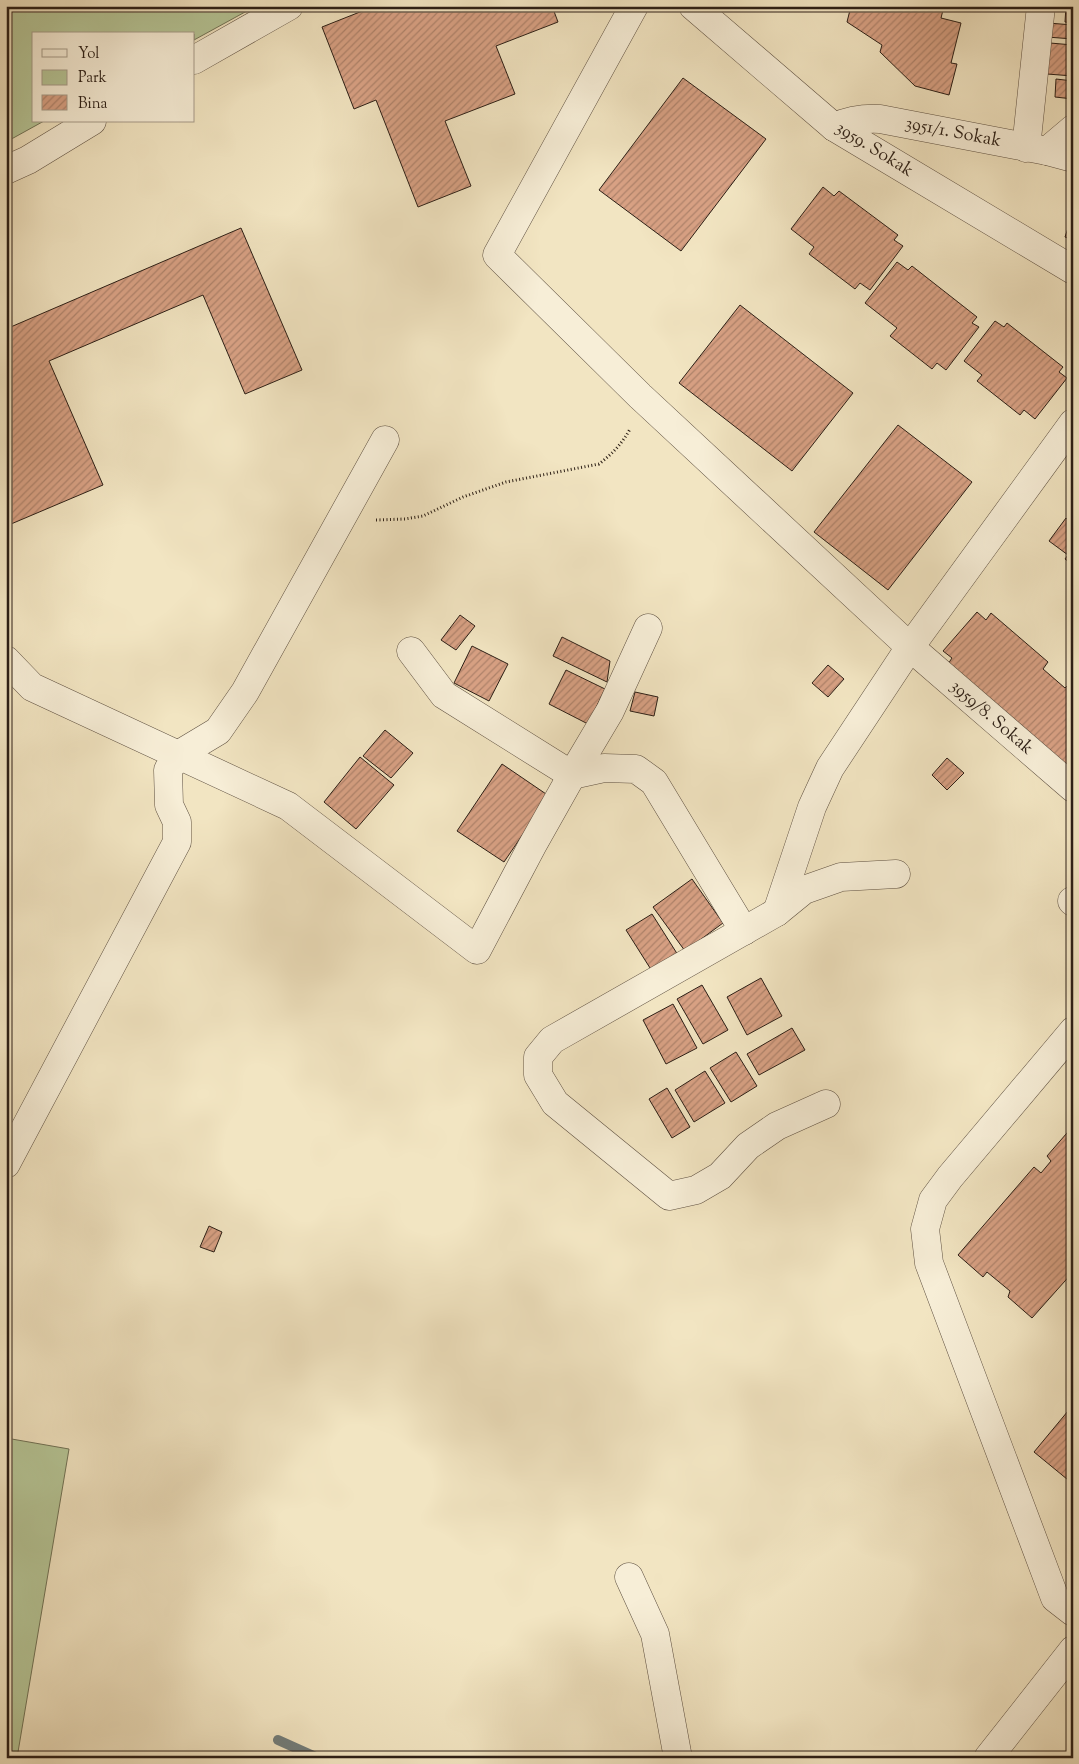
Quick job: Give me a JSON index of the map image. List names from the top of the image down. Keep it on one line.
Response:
{"streets":{"street":["3951/1. Sokak","3959. Sokak","3959/8. Sokak"]},"crossings":[["3951/1. Sokak","3959. Sokak"]],"legend":["Yol","Park","Bina"]}
